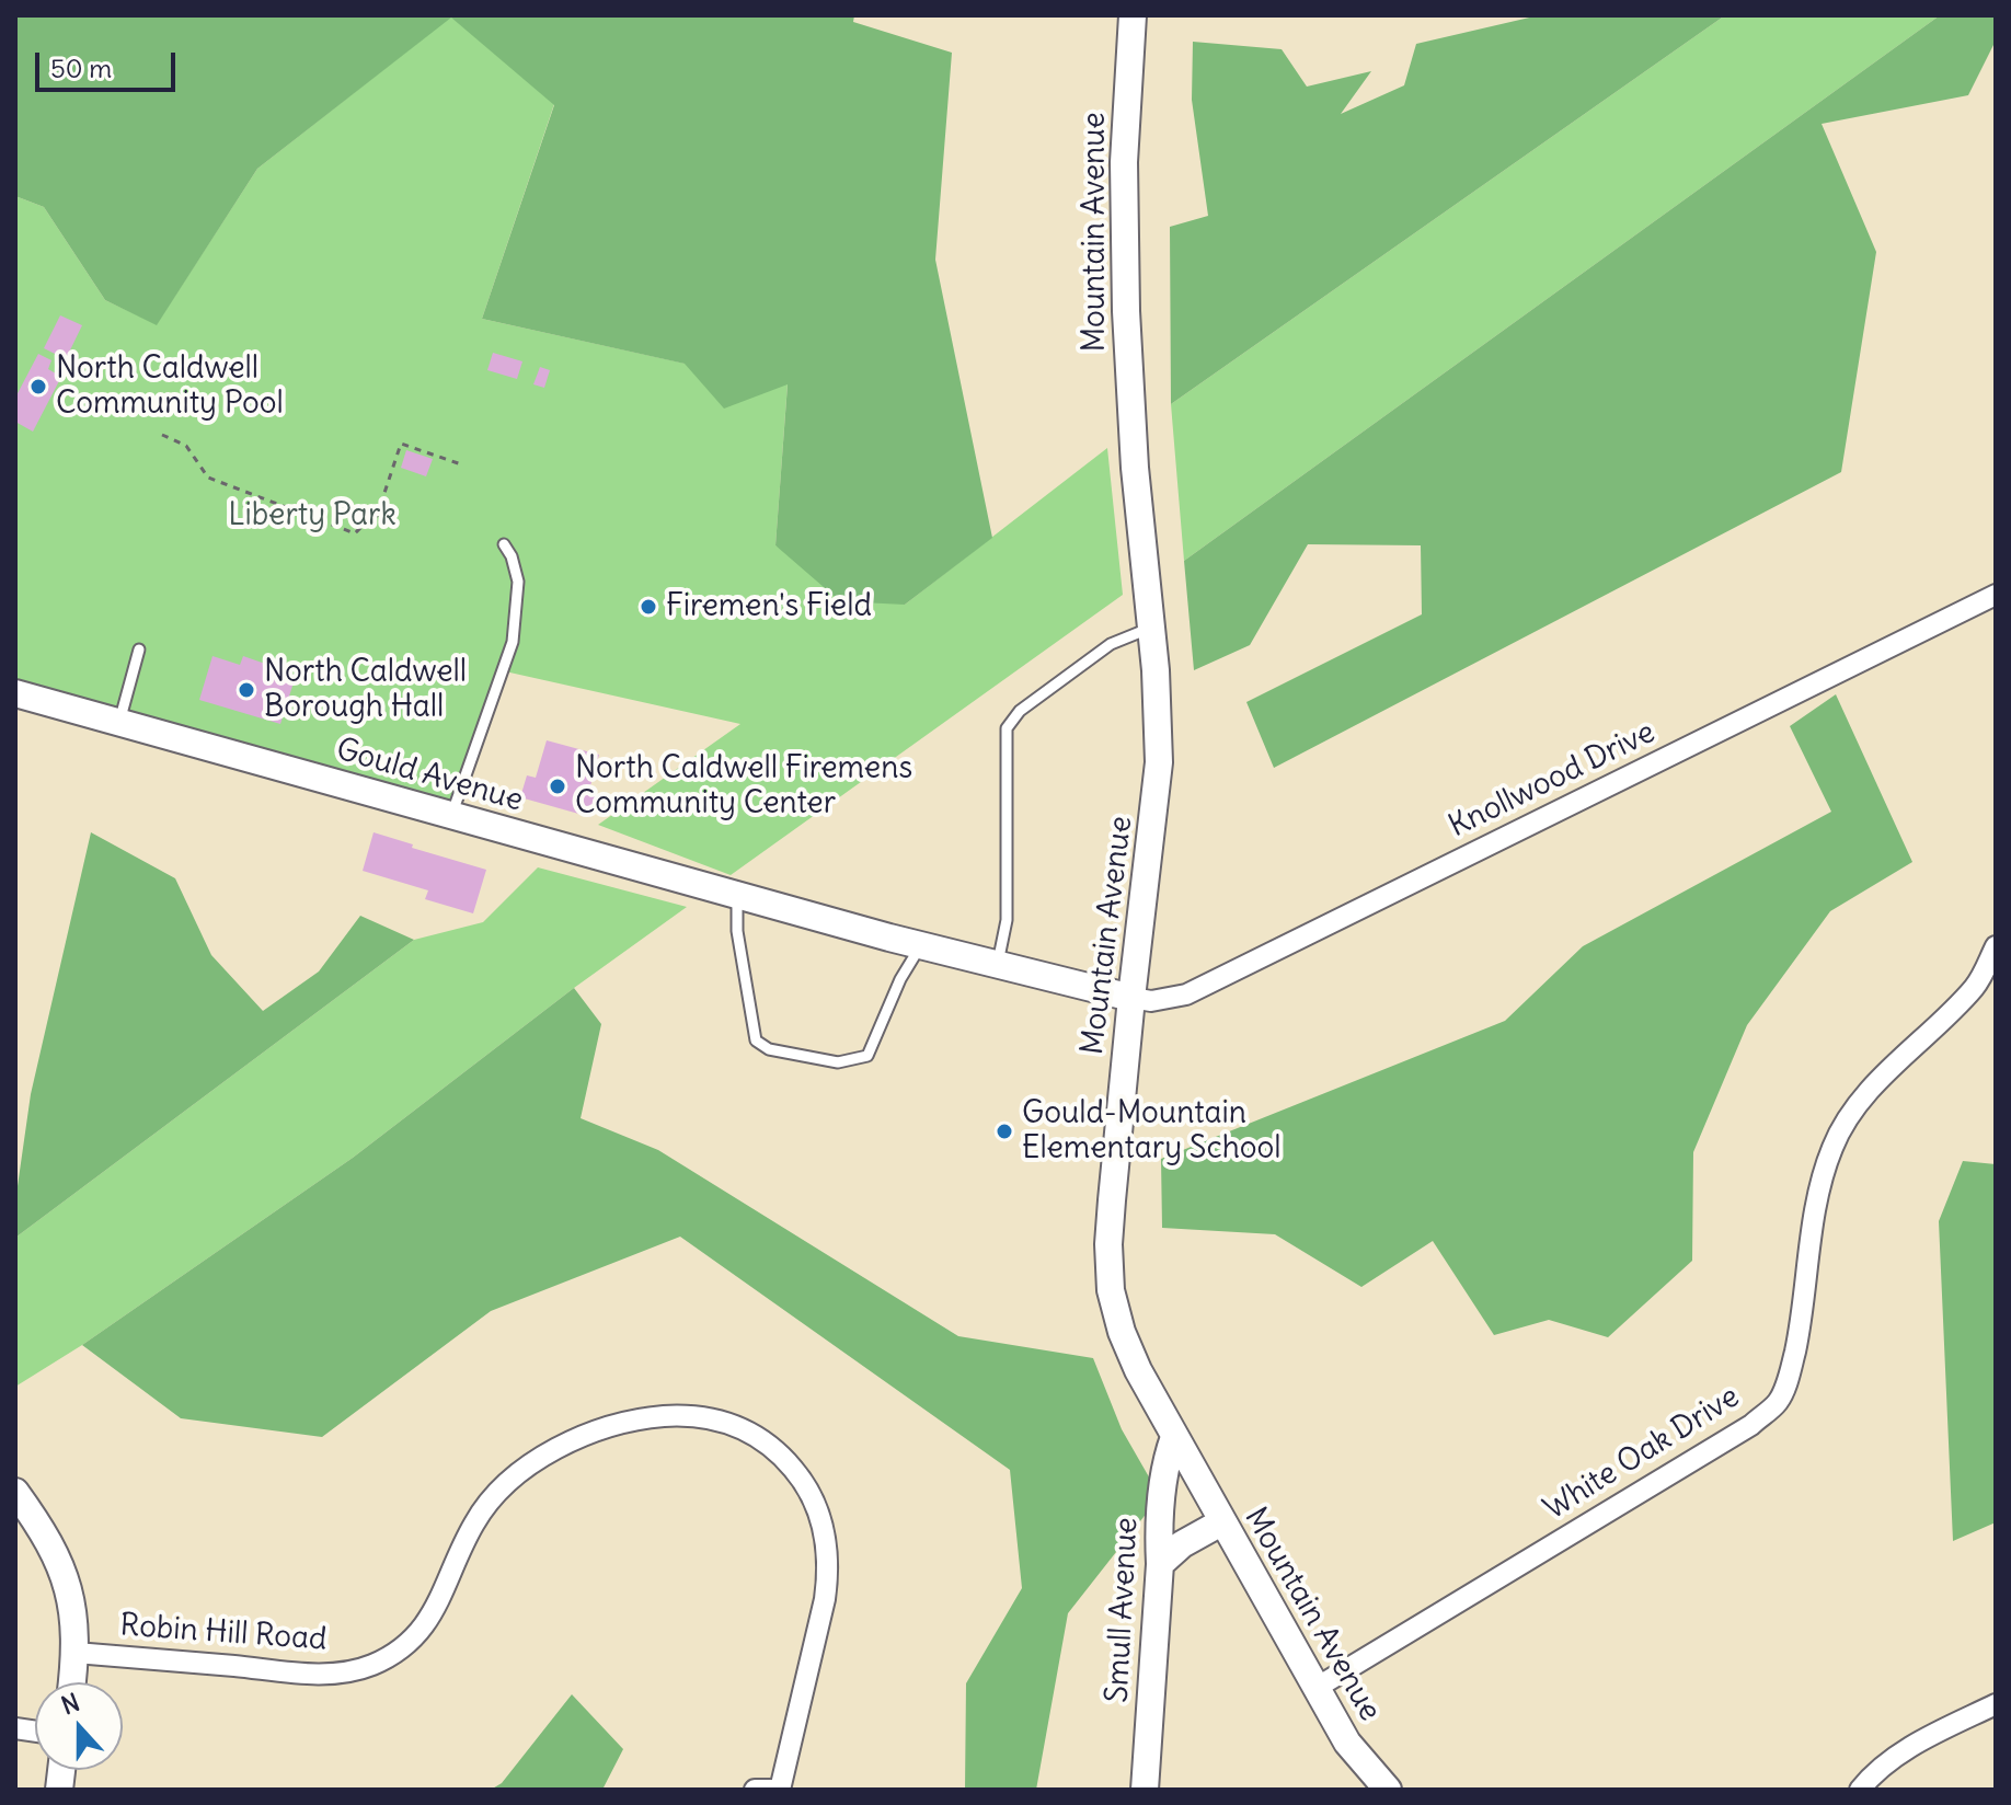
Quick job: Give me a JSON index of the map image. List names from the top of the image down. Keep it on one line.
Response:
{"streets":{"street":["Mountain Avenue","Gould Avenue","Knollwood Drive","White Oak Drive","Smull Avenue","Robin Hill Road"]},"crossings":[["Mountain Avenue","Gould Avenue"],["Mountain Avenue","Knollwood Drive"],["Mountain Avenue","White Oak Drive"],["Mountain Avenue","Smull Avenue"],["Gould Avenue","Knollwood Drive"]],"parks":["Liberty Park"],"places":["North Caldwell Community Pool","Firemen's Field","North Caldwell Borough Hall","North Caldwell Firemens Community Center","Gould-Mountain Elementary School"],"scale_bar":"50 m","north":"top"}
